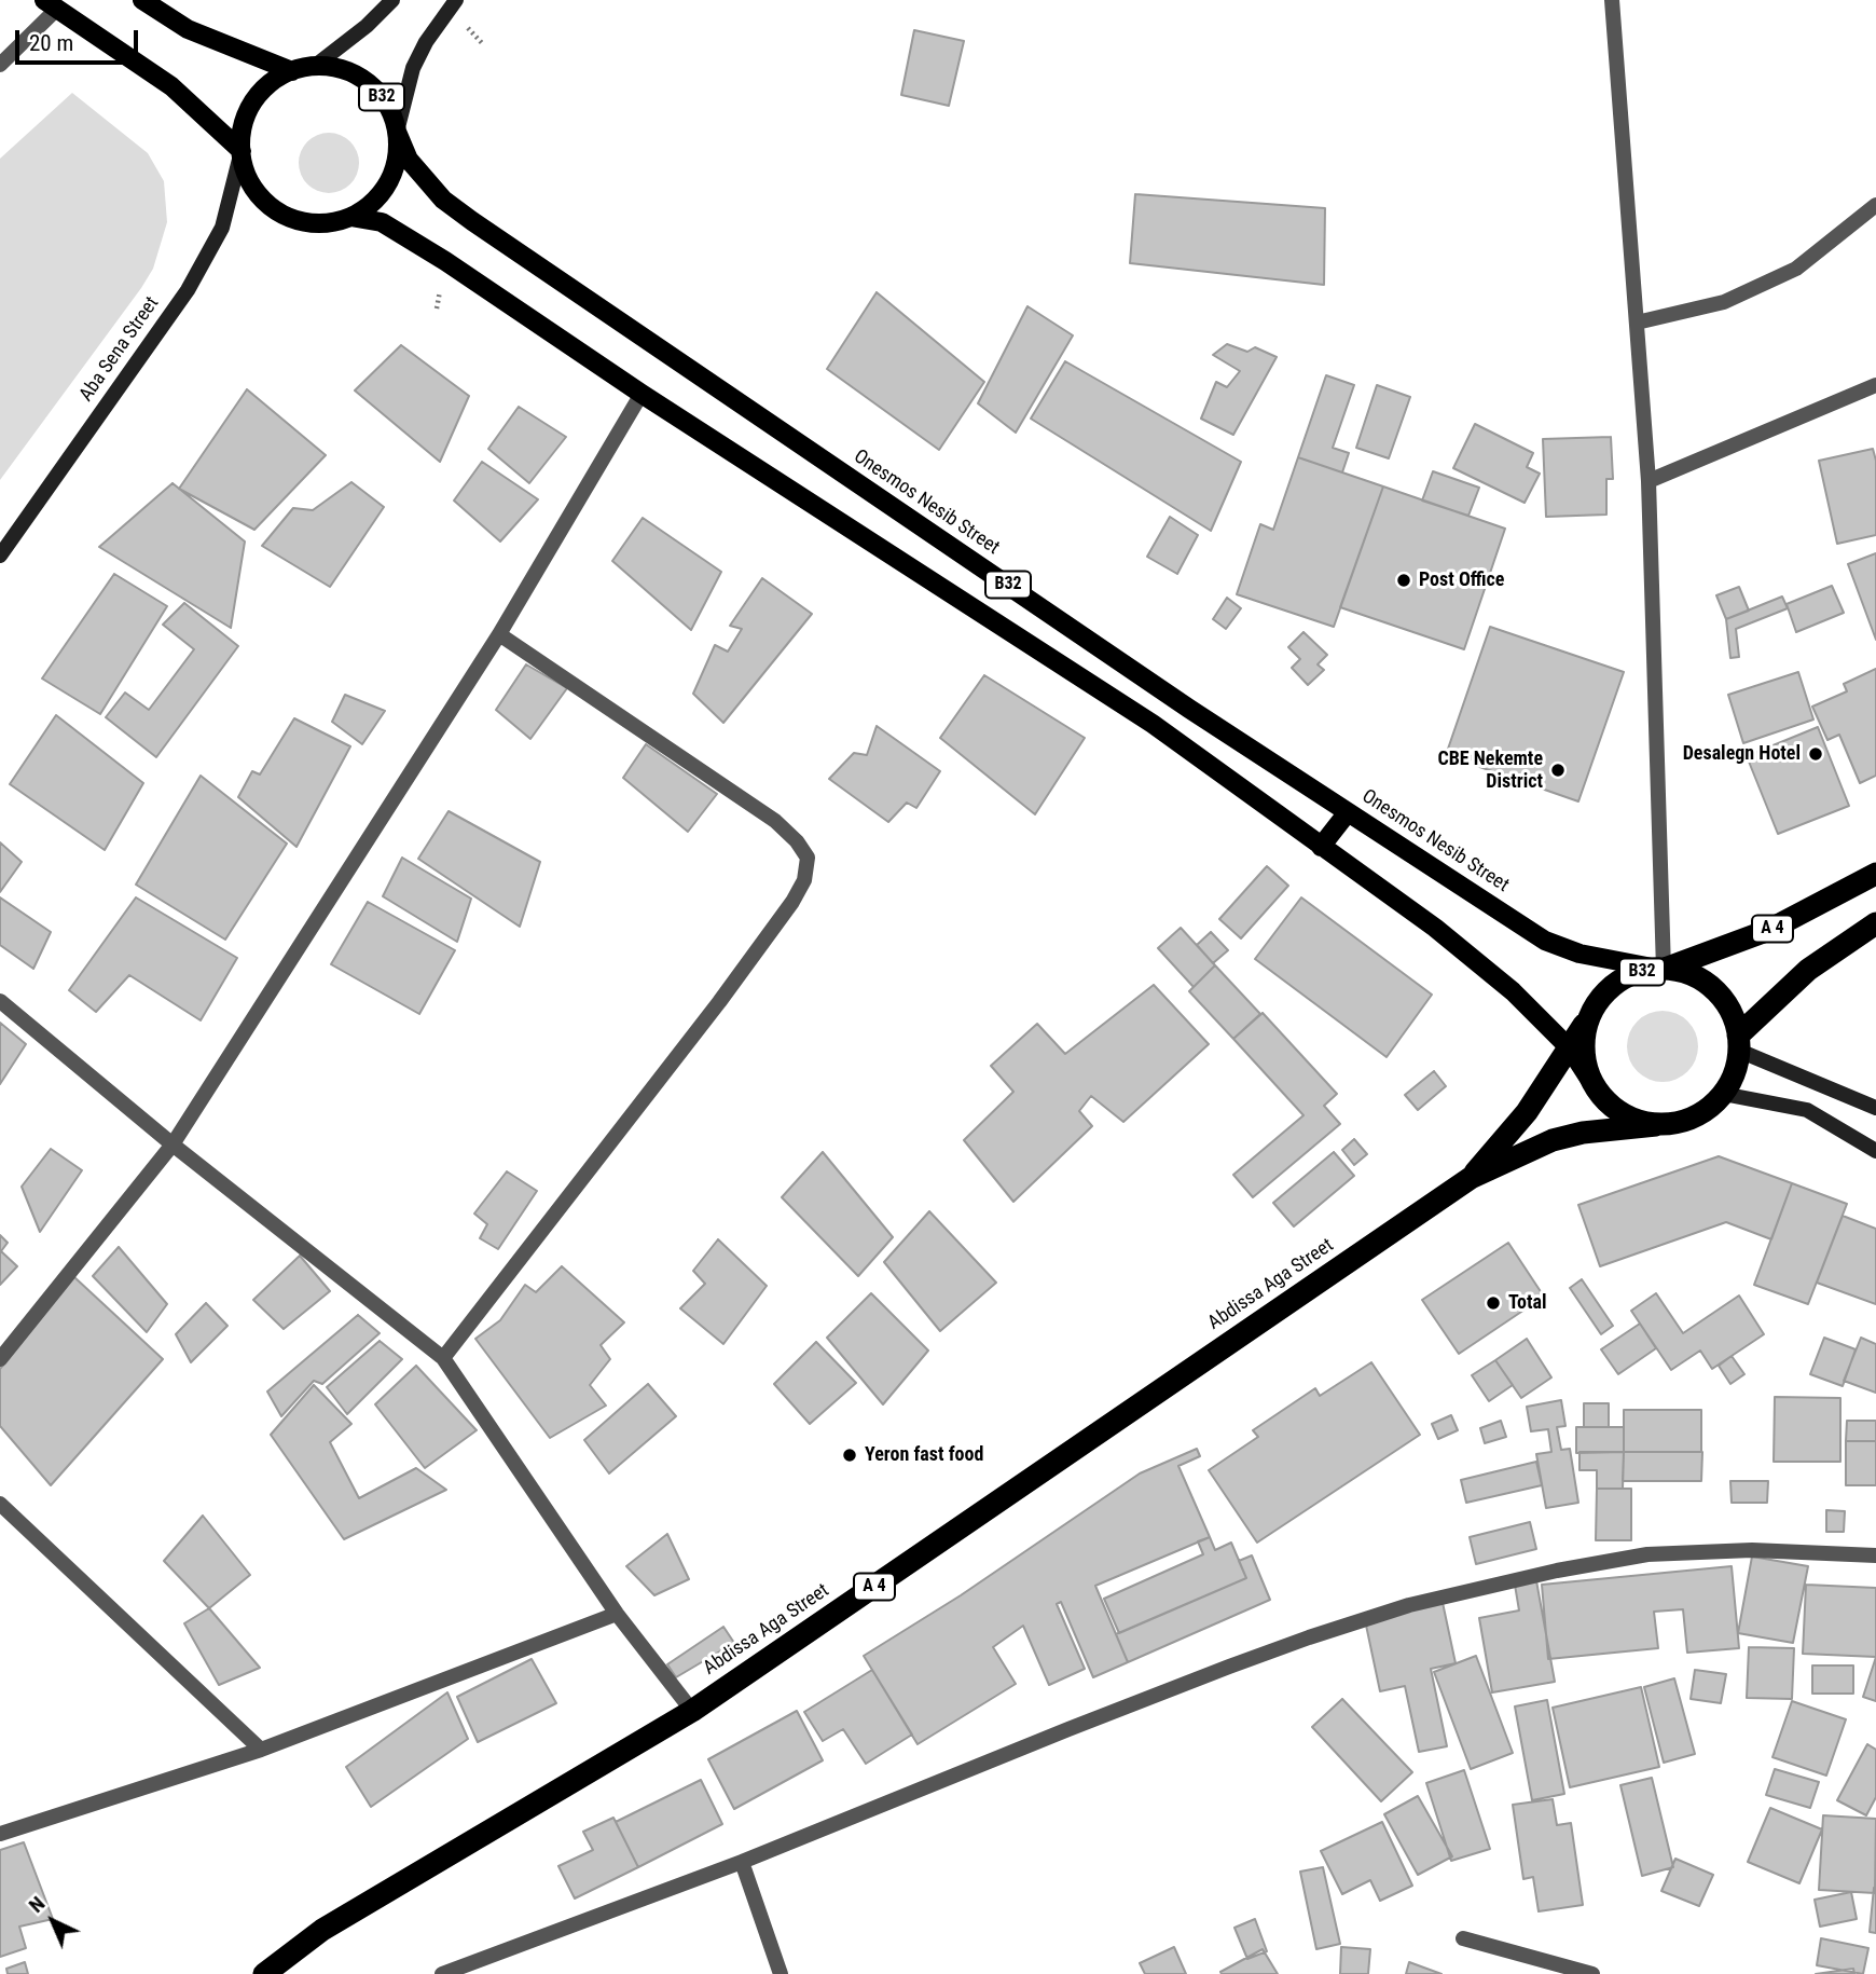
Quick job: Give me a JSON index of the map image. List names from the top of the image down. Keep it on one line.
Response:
{"streets":{"highway":["B32","A 4","Abdissa Aga Street"],"main road":["Onesmos Nesib Street"],"street":["Aba Sena Street"]},"crossings":[["B32","Aba Sena Street"],["B32","Onesmos Nesib Street"],["B32","A 4"],["Aba Sena Street","Onesmos Nesib Street"],["Onesmos Nesib Street","A 4"],["A 4","Abdissa Aga Street"]],"places":["Post Office","Desalegn Hotel","CBE Nekemte District","Total","Yeron fast food"],"scale_bar":"20 m","north":"top left"}
